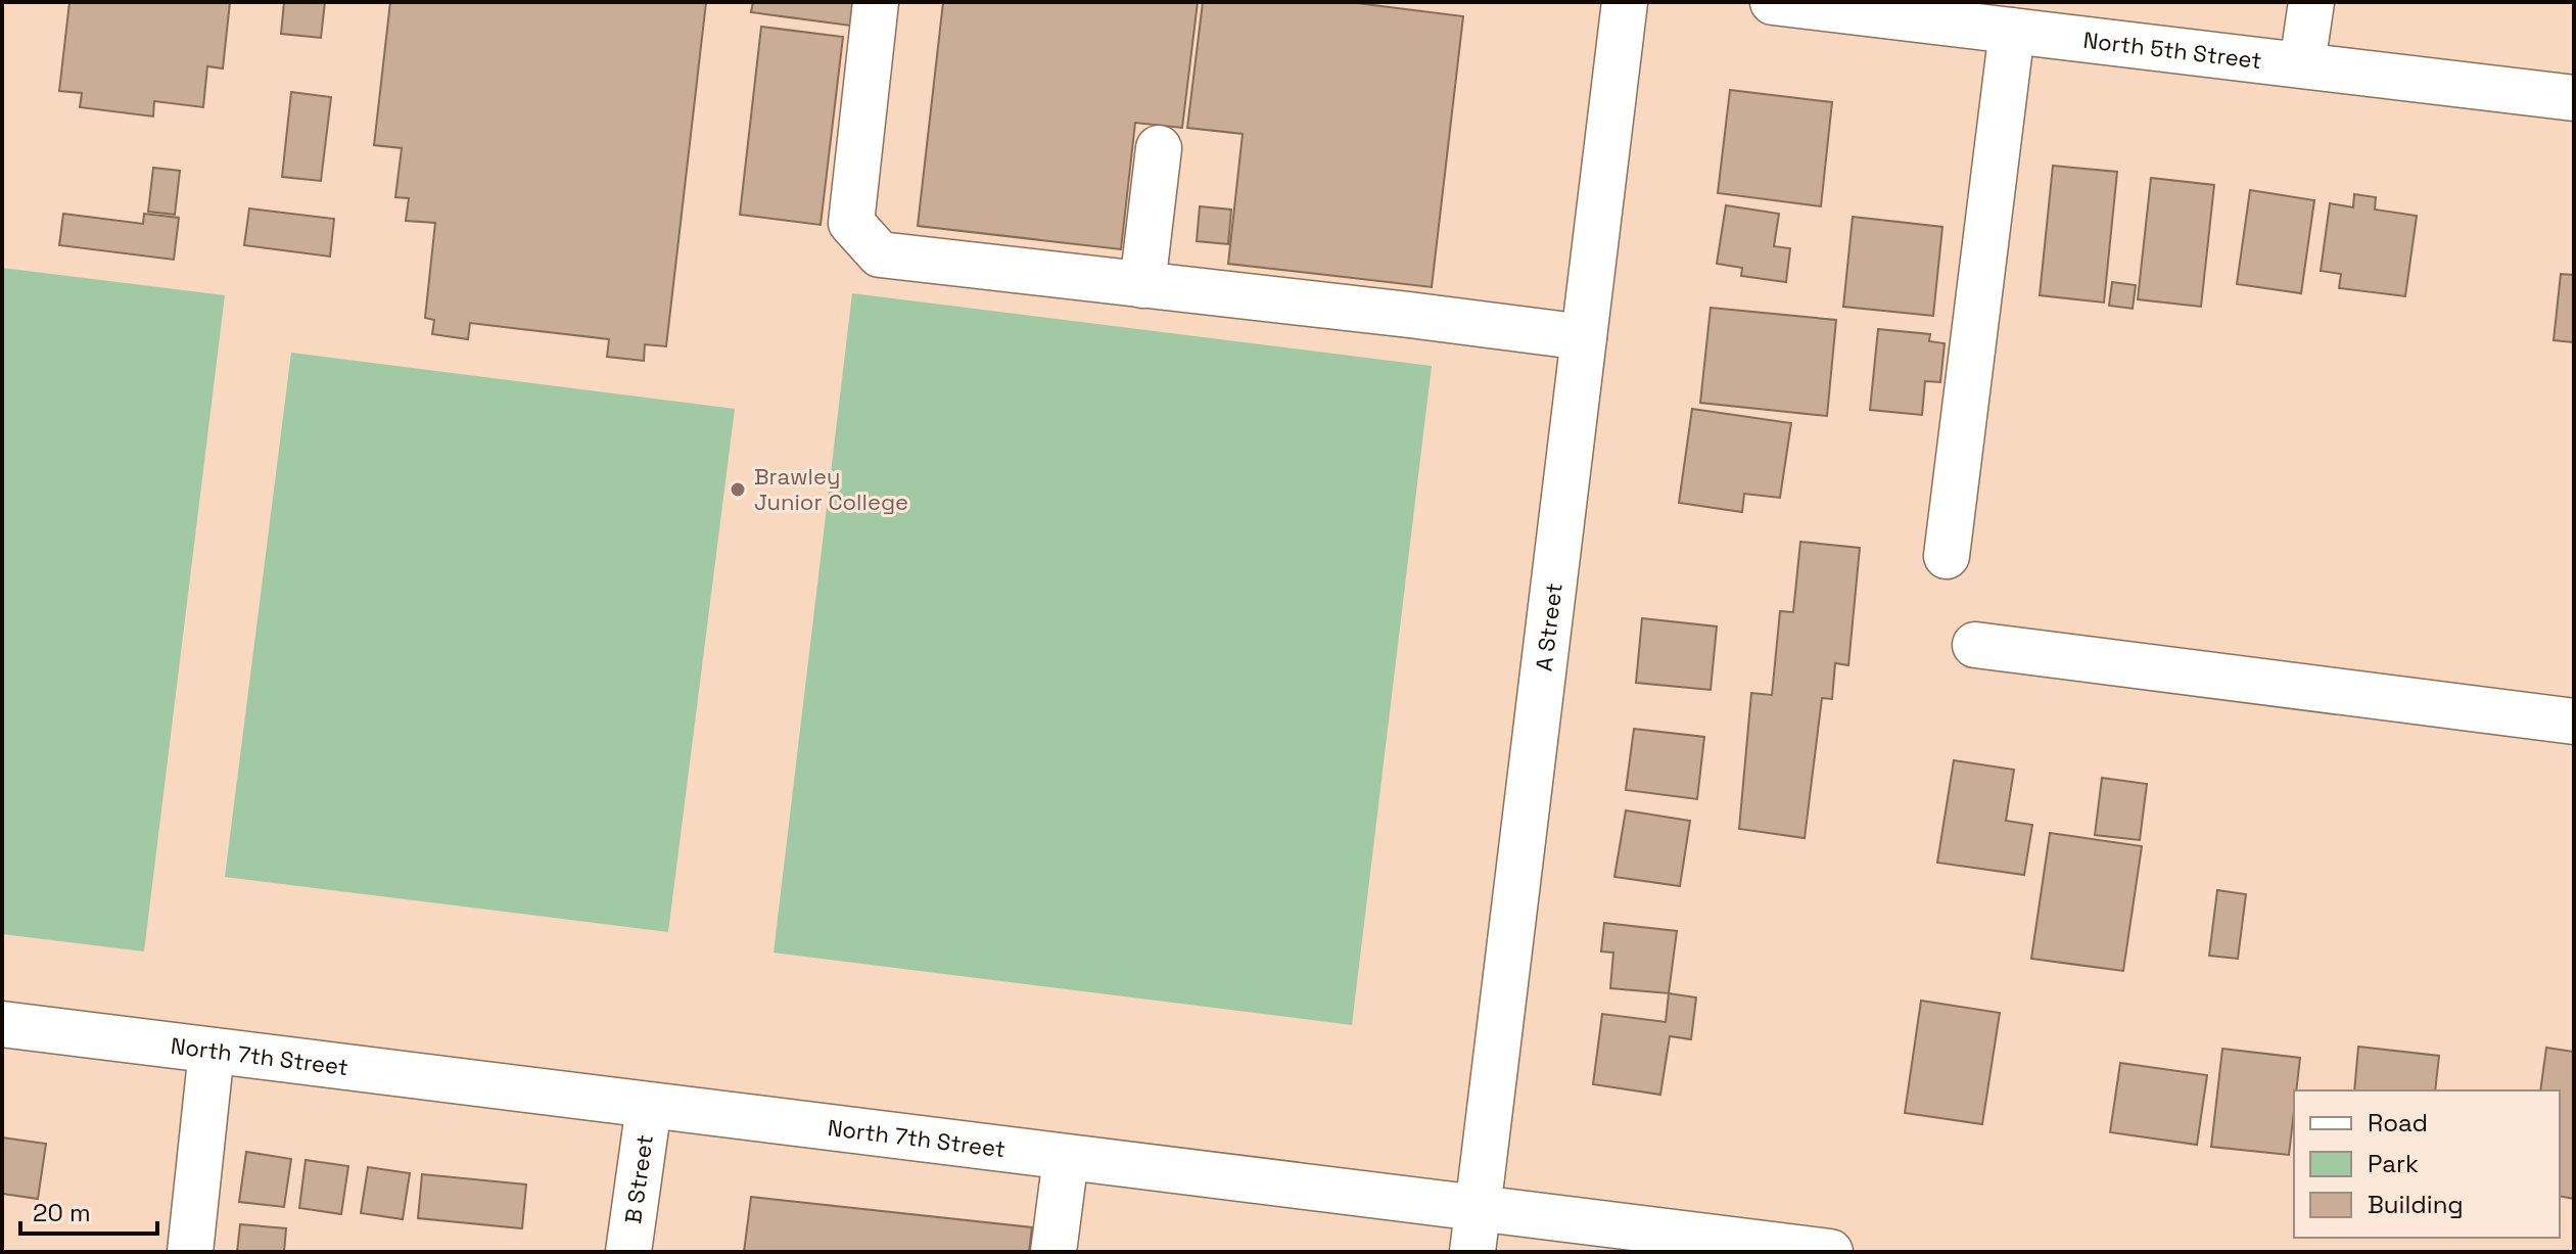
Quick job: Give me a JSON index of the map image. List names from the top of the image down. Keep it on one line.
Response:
{"streets":{"street":["North 5th Street","A Street","North 7th Street","B Street"]},"crossings":[["A Street","North 7th Street"],["North 7th Street","B Street"]],"places":["Brawley Junior College"],"legend":["Road","Park","Building"],"scale_bar":"20 m"}
